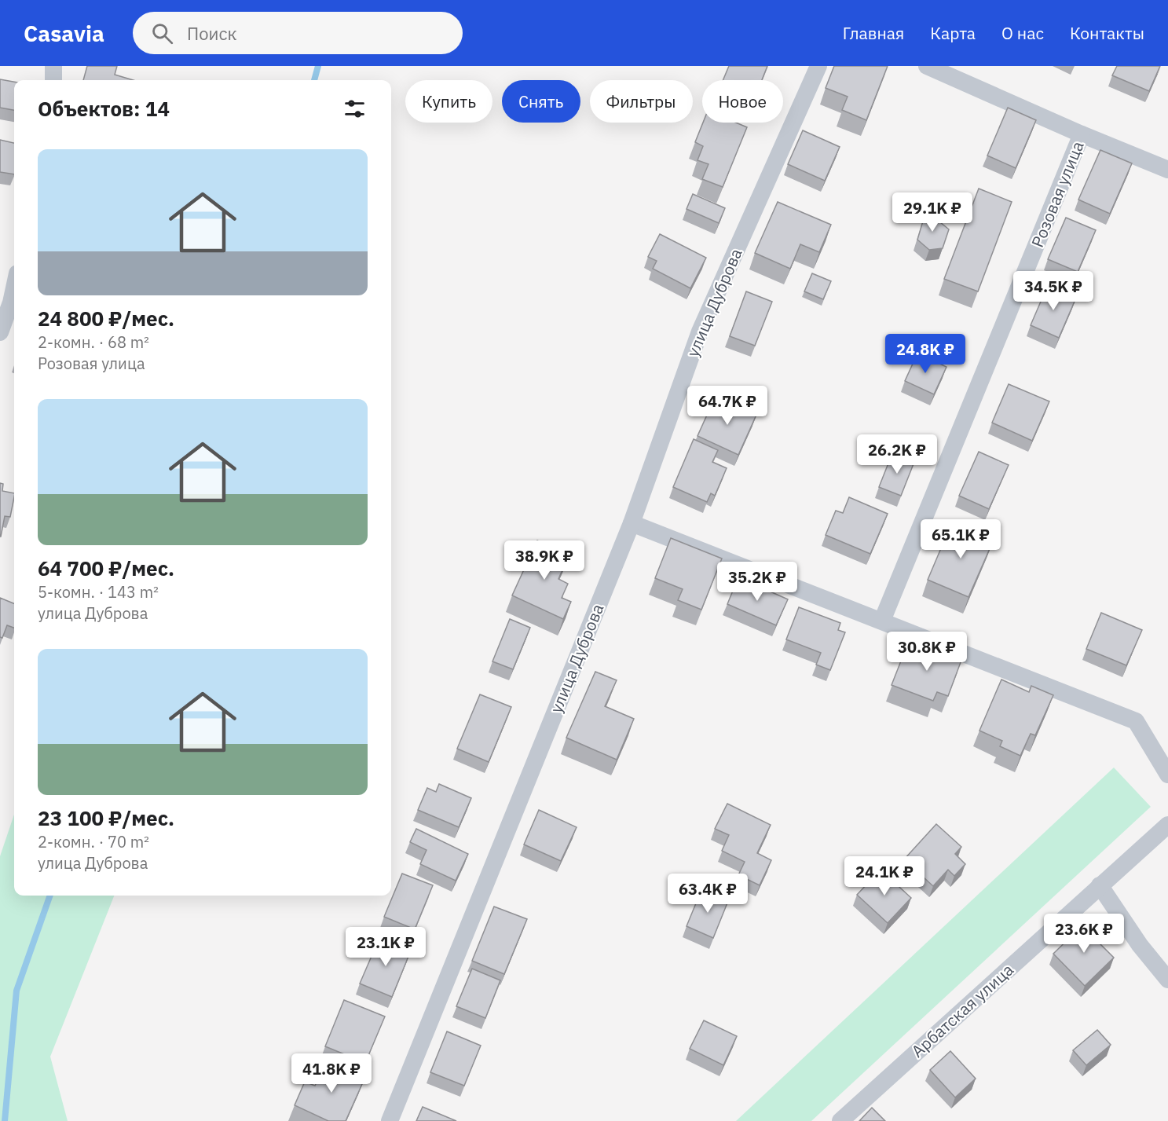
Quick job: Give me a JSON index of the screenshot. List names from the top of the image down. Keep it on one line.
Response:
{"streets":{"street":["Розовая улица","улица Дуброва","Арбатская улица"]},"page":{"header":"Casavia","search":"Поиск","nav":["Главная","Карта","О нас","Контакты"],"chip":["Купить","Снять","Фильтры","Новое"],"heading":"Объектов: 14","list":[{"name":"24 800 ₽/мес.","note":"2-комн. · 68 m² · Розовая улица"},{"name":"64 700 ₽/мес.","note":"5-комн. · 143 m² · улица Дуброва"},{"name":"23 100 ₽/мес.","note":"2-комн. · 70 m² · улица Дуброва"}],"price":["29.1K ₽","34.5K ₽","24.8K ₽","64.7K ₽","26.2K ₽","65.1K ₽","38.9K ₽","35.2K ₽","30.8K ₽","24.1K ₽","63.4K ₽","23.6K ₽","23.1K ₽","41.8K ₽"]}}
